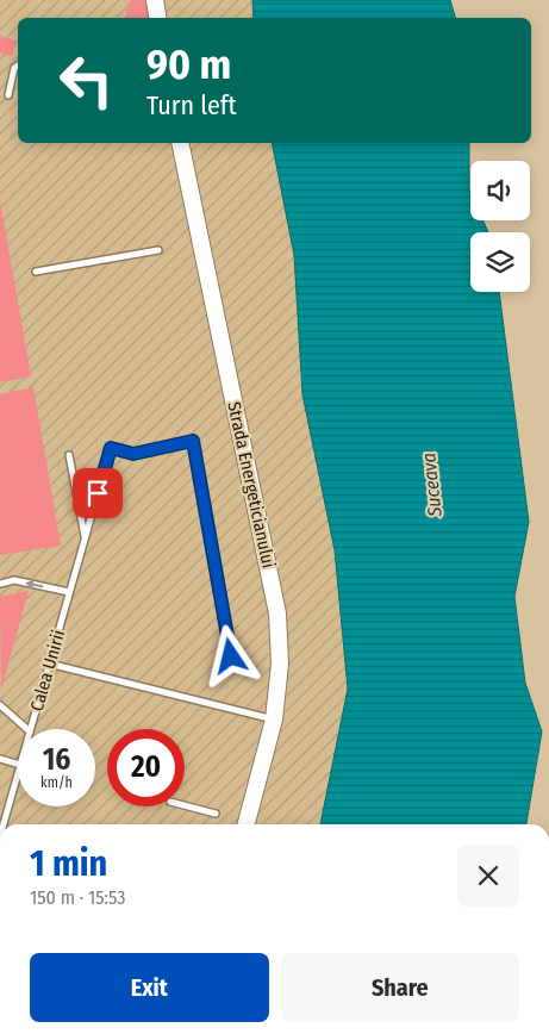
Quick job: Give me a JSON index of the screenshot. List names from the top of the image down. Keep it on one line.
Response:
{"streets":{"street":["Strada Energeticianului"],"lane":["Calea Unirii"]},"water":["Suceava"],"page":{"turn":["90 m","Turn left"],"speed":"16 km/h","limit":"20","heading":["1 min","150 m · 15:53"],"buttons":["Exit","Share"]}}
